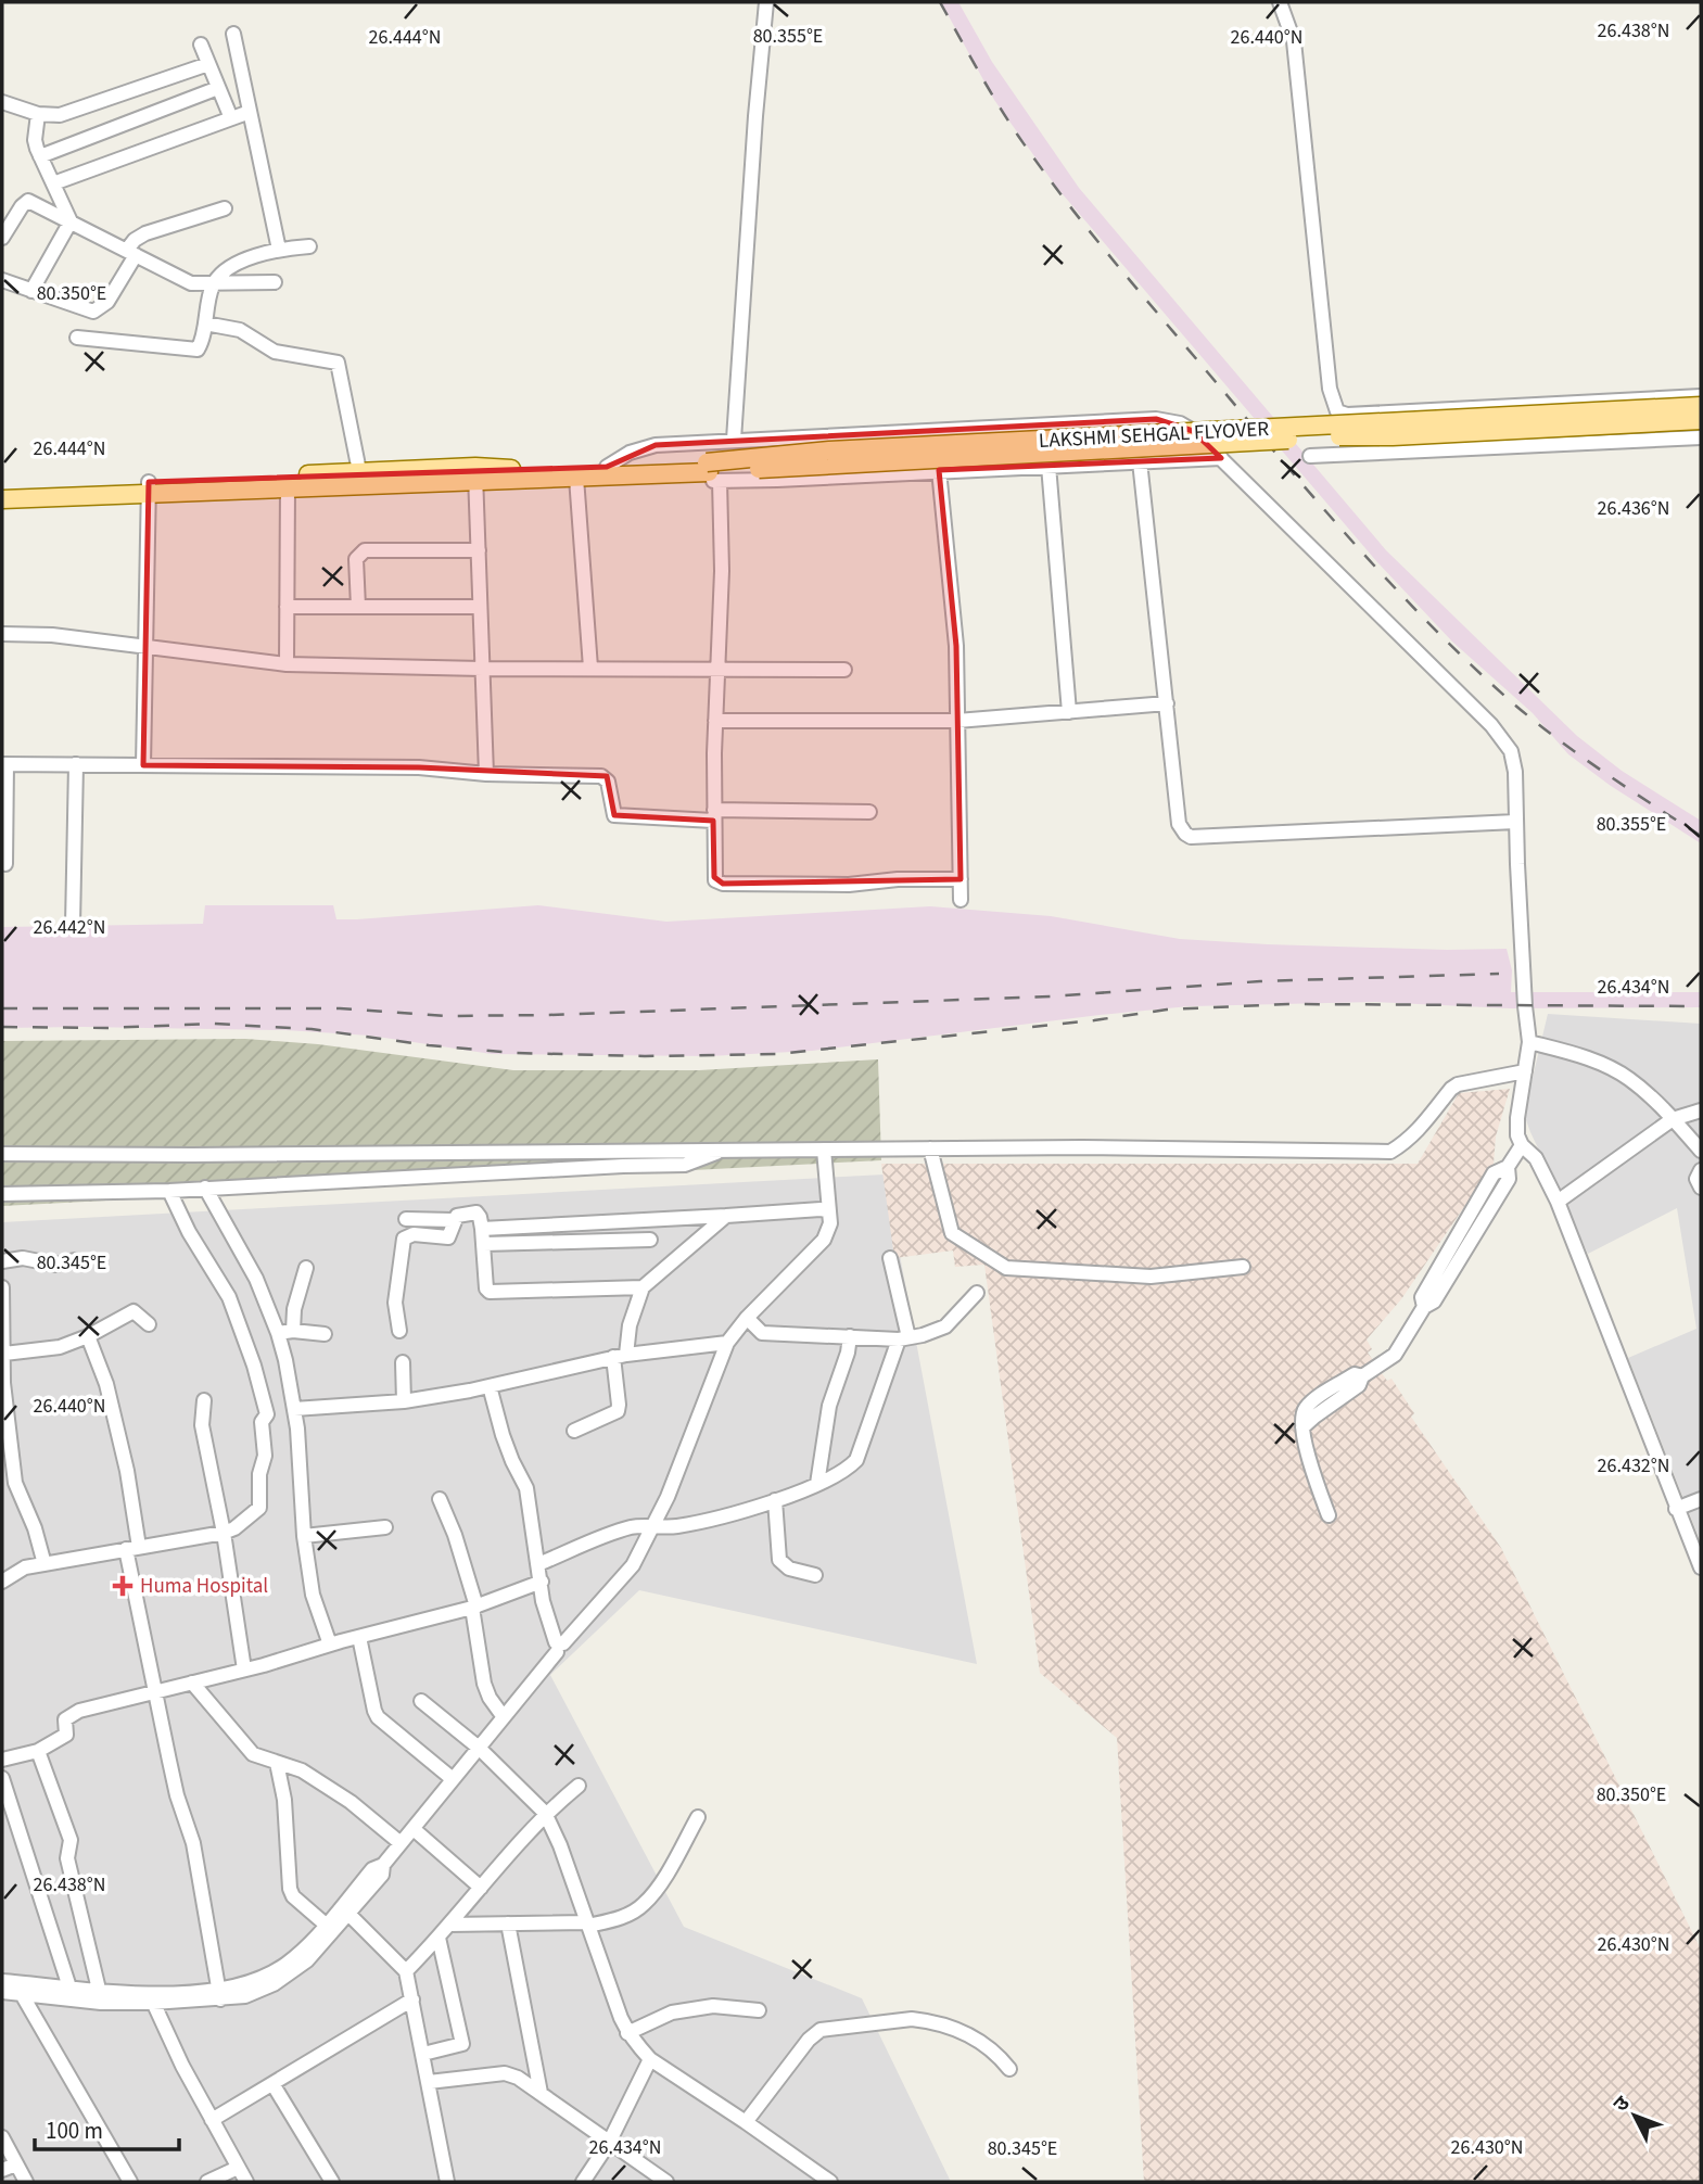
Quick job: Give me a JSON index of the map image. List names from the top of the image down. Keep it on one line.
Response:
{"streets":{"main road":["LAKSHMI SEHGAL FLYOVER"]},"places":{"health":["Huma Hospital"]},"scale_bar":"100 m","north":"top left","coordinates":["26.438°N","80.355°E","26.444°N","26.440°N","80.350°E","26.436°N","26.442°N","26.434°N","80.345°E","26.432°N","26.430°N"]}
